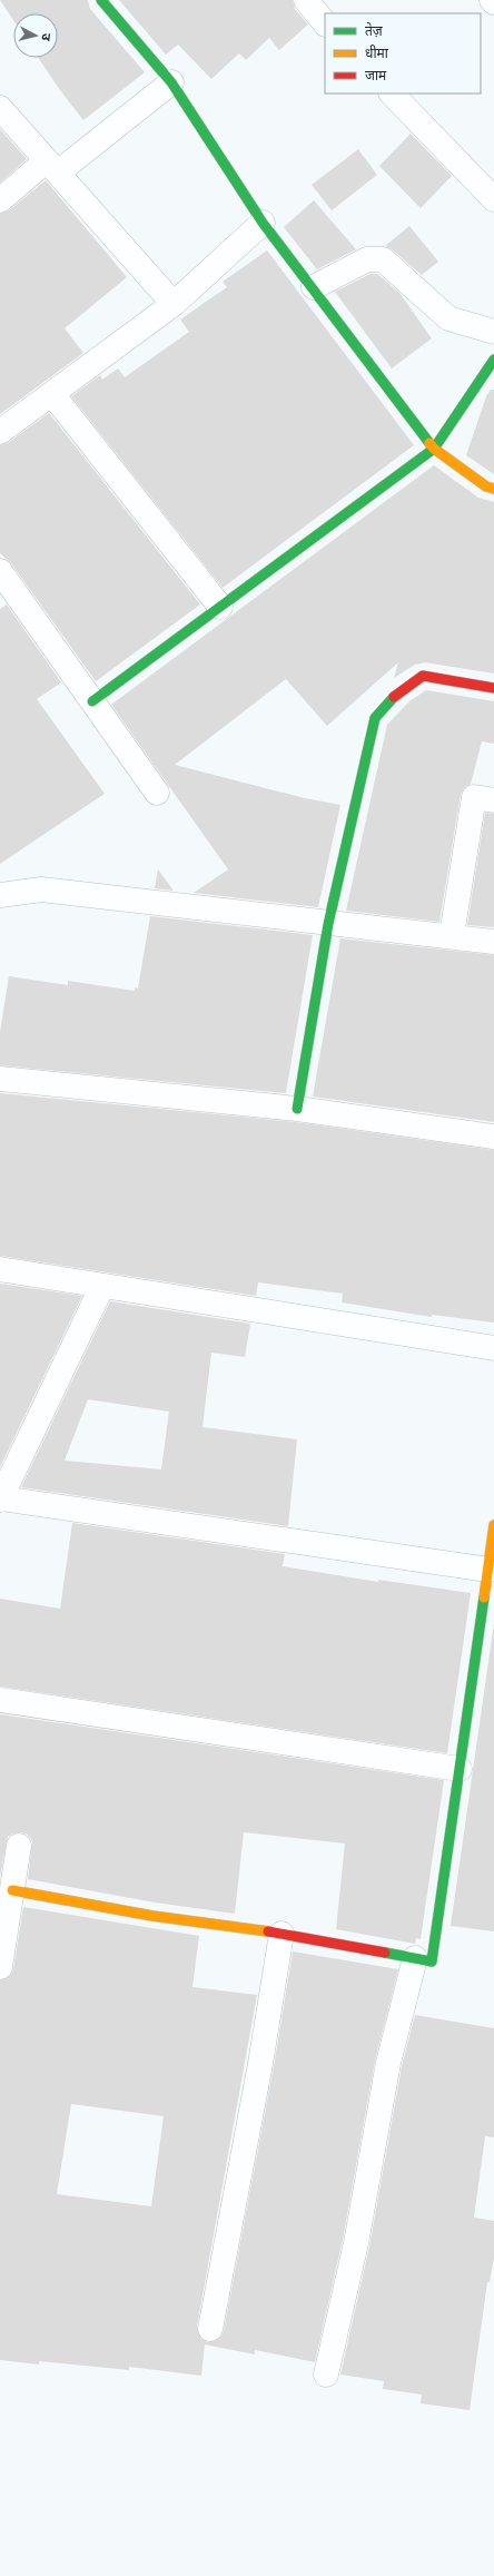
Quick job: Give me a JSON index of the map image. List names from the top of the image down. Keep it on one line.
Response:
{"legend":["तेज़","धीमा","जाम"],"north":"right"}
